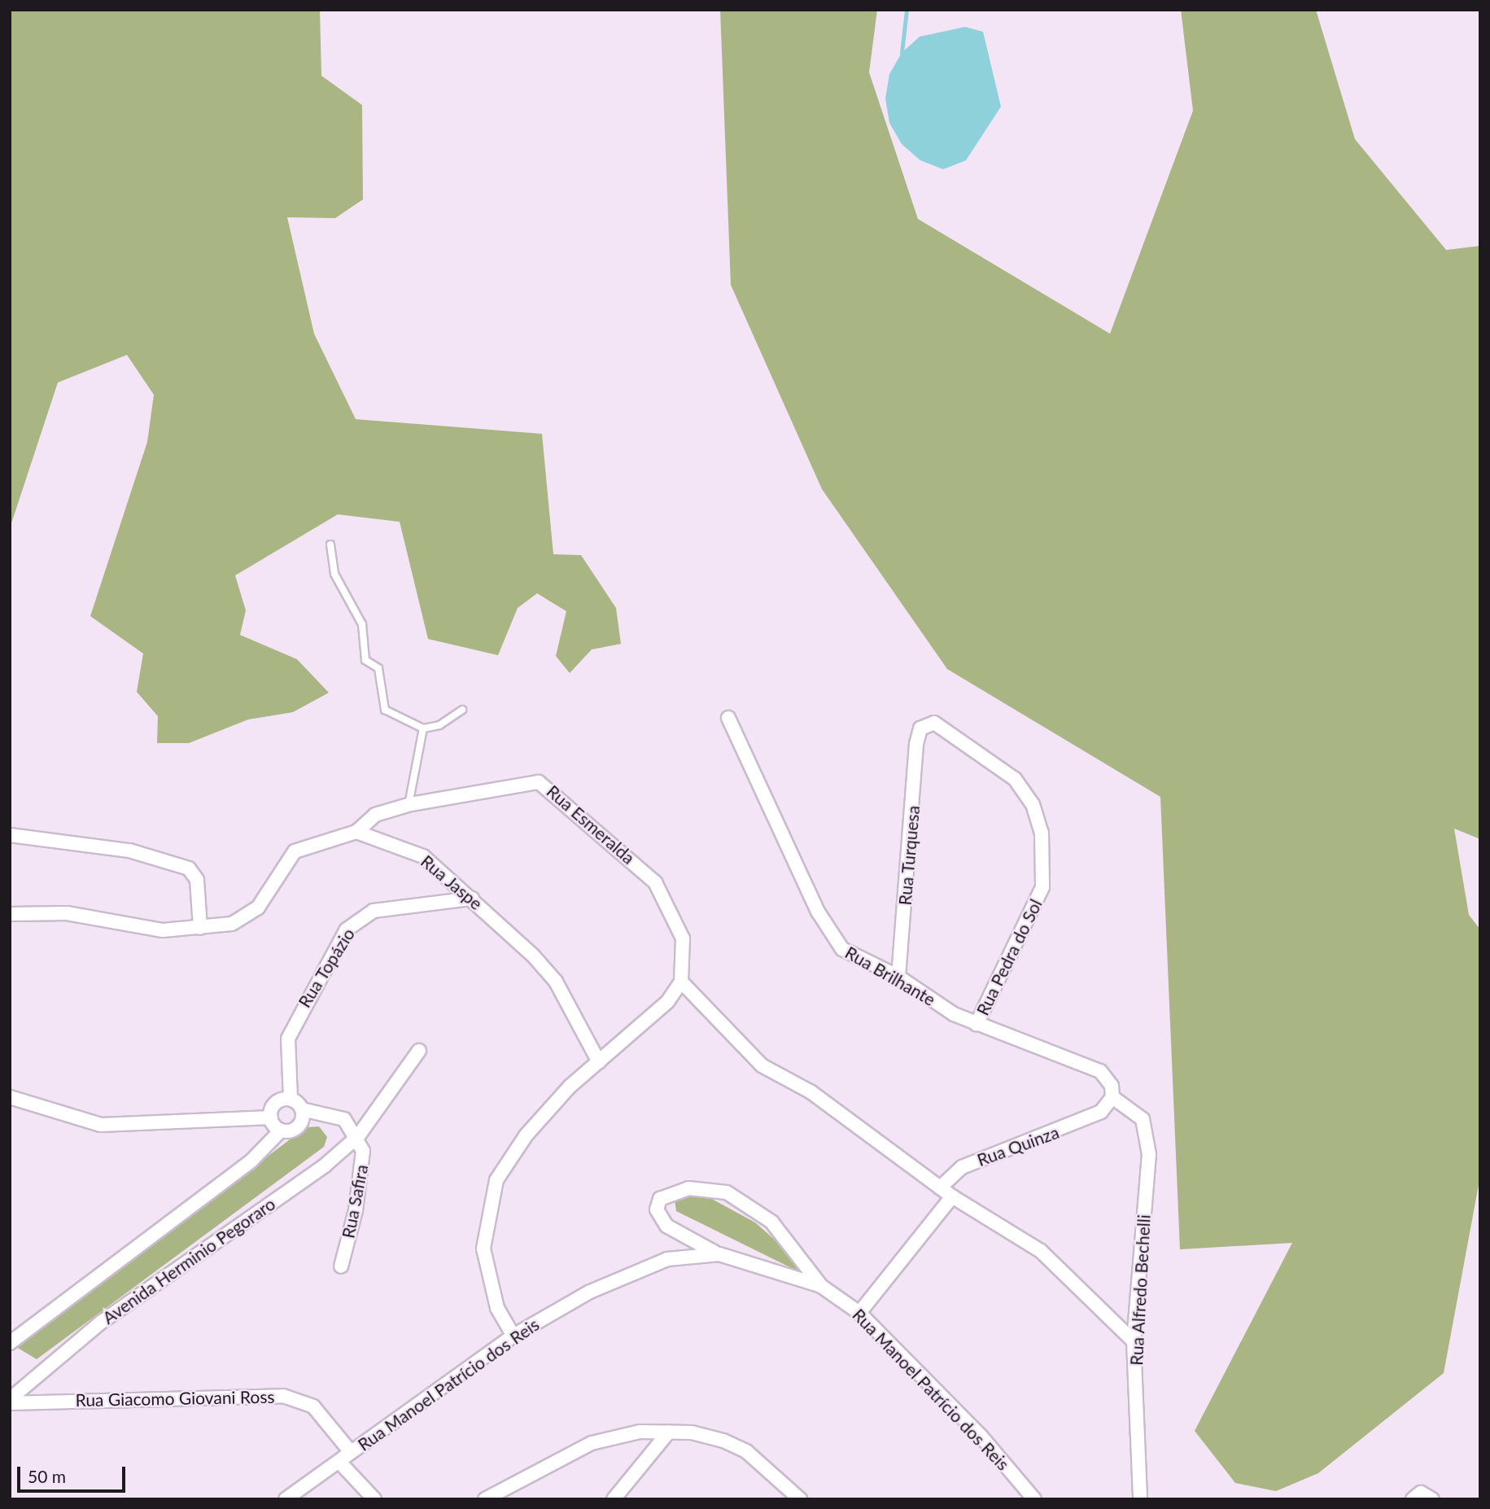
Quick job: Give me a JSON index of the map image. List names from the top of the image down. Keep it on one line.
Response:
{"streets":{"street":["Rua Esmeralda","Rua Turquesa","Rua Jaspe","Rua Pedra do Sol","Rua Topázio","Rua Brilhante","Rua Quinza","Rua Safira","Avenida Herminio Pegoraro","Rua Alfredo Bechelli","Rua Manoel Patrício dos Reis","Rua Giacomo Giovani Ross"]},"crossings":[["Rua Esmeralda","Rua Jaspe"],["Rua Turquesa","Rua Pedra do Sol"],["Rua Turquesa","Rua Brilhante"],["Rua Jaspe","Rua Topázio"],["Rua Pedra do Sol","Rua Brilhante"],["Rua Brilhante","Rua Quinza"],["Rua Brilhante","Rua Alfredo Bechelli"],["Rua Quinza","Rua Alfredo Bechelli"],["Rua Safira","Avenida Herminio Pegoraro"],["Avenida Herminio Pegoraro","Rua Giacomo Giovani Ross"],["Rua Manoel Patrício dos Reis","Rua Giacomo Giovani Ross"]],"scale_bar":"50 m"}
